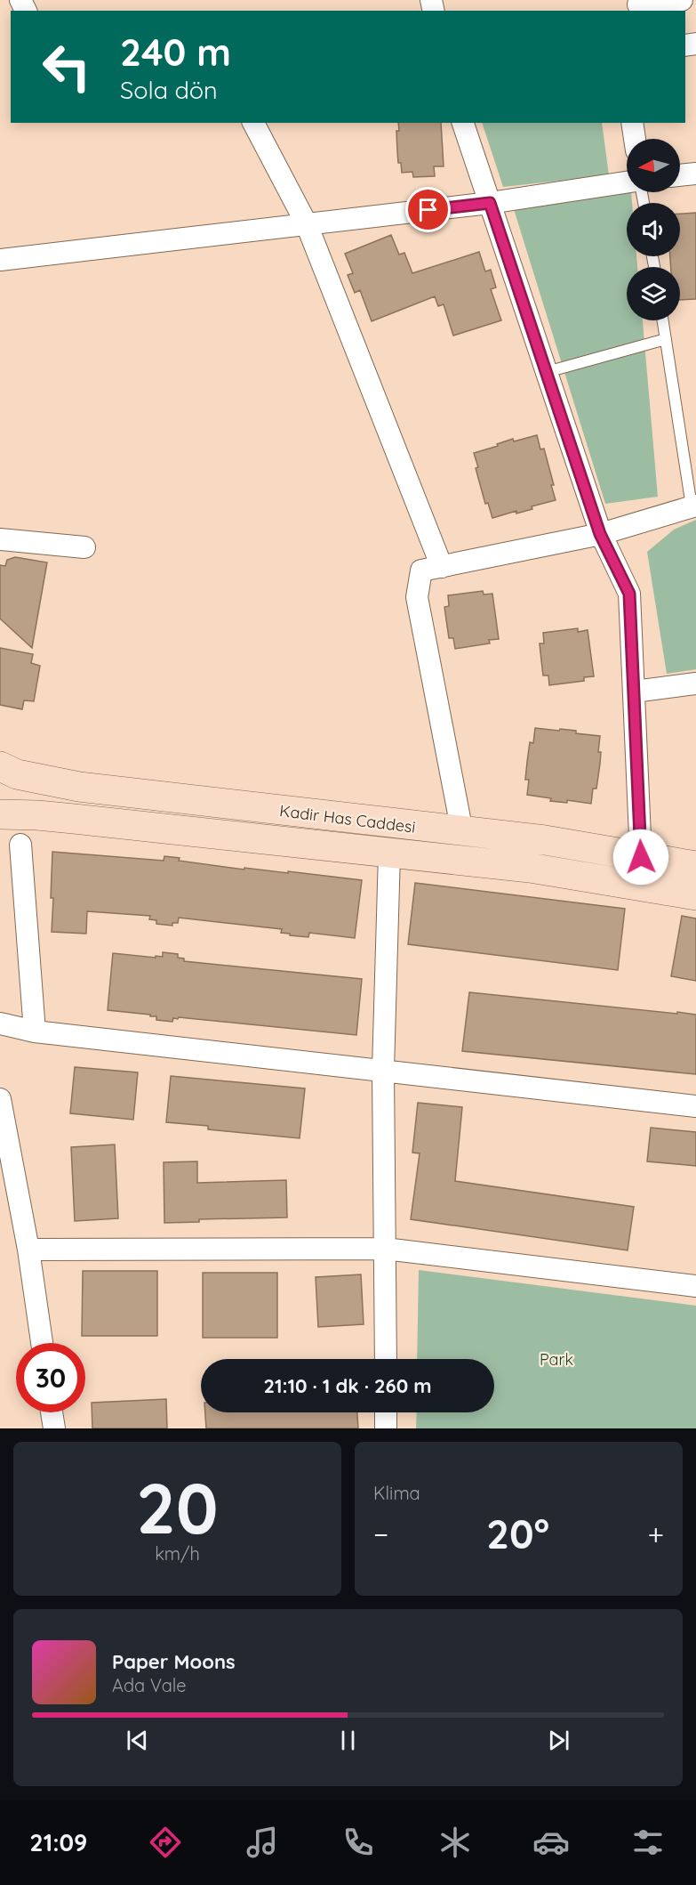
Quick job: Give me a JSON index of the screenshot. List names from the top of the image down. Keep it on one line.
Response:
{"streets":{"street":["Kadir Has Caddesi"]},"parks":["Park"],"north":"left","page":{"turn":["240 m","Sola dön"],"limit":"30","trip":"21:10 · 1 dk · 260 m","tile":[["20","km/h"],"Klima"],"heat":["−","20°","+"],"song":["Paper Moons","Ada Vale"],"tabs":"21:09"}}
